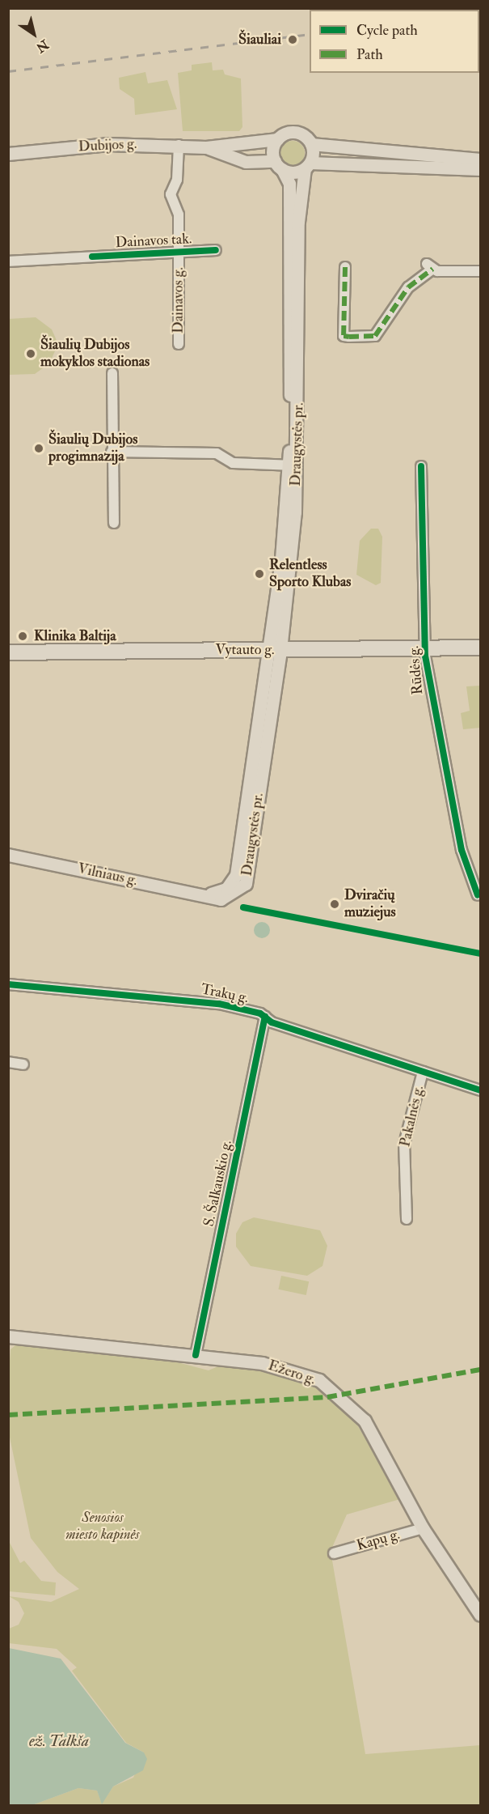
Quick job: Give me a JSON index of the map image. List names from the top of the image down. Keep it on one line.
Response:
{"streets":{"highway":["Vytauto g."],"main road":["Dubijos g.","Draugystės pr.","Vilniaus g.","Ežero g."],"street":["Dainavos tak.","Dainavos g.","Rūdės g.","Trakų g.","Pakalnės g.","S. Šalkauskio g.","Kapų g."]},"crossings":[["Dubijos g.","Dainavos g."],["Dubijos g.","Draugystės pr."],["Dainavos tak.","Dainavos g."],["Draugystės pr.","Vytauto g."],["Draugystės pr.","Vilniaus g."],["Vytauto g.","Rūdės g."],["Trakų g.","Pakalnės g."],["Trakų g.","S. Šalkauskio g."],["S. Šalkauskio g.","Ežero g."],["Ežero g.","Kapų g."]],"water":["ež. Talkša"],"parks":["Senosios miesto kapinės"],"places":["Šiauliai","Šiaulių Dubijos mokyklos stadionas","Šiaulių Dubijos progimnazija","Relentless Sporto Klubas","Klinika Baltija","Dviračių muziejus"],"legend":["Cycle path","Path"],"north":"bottom right"}
